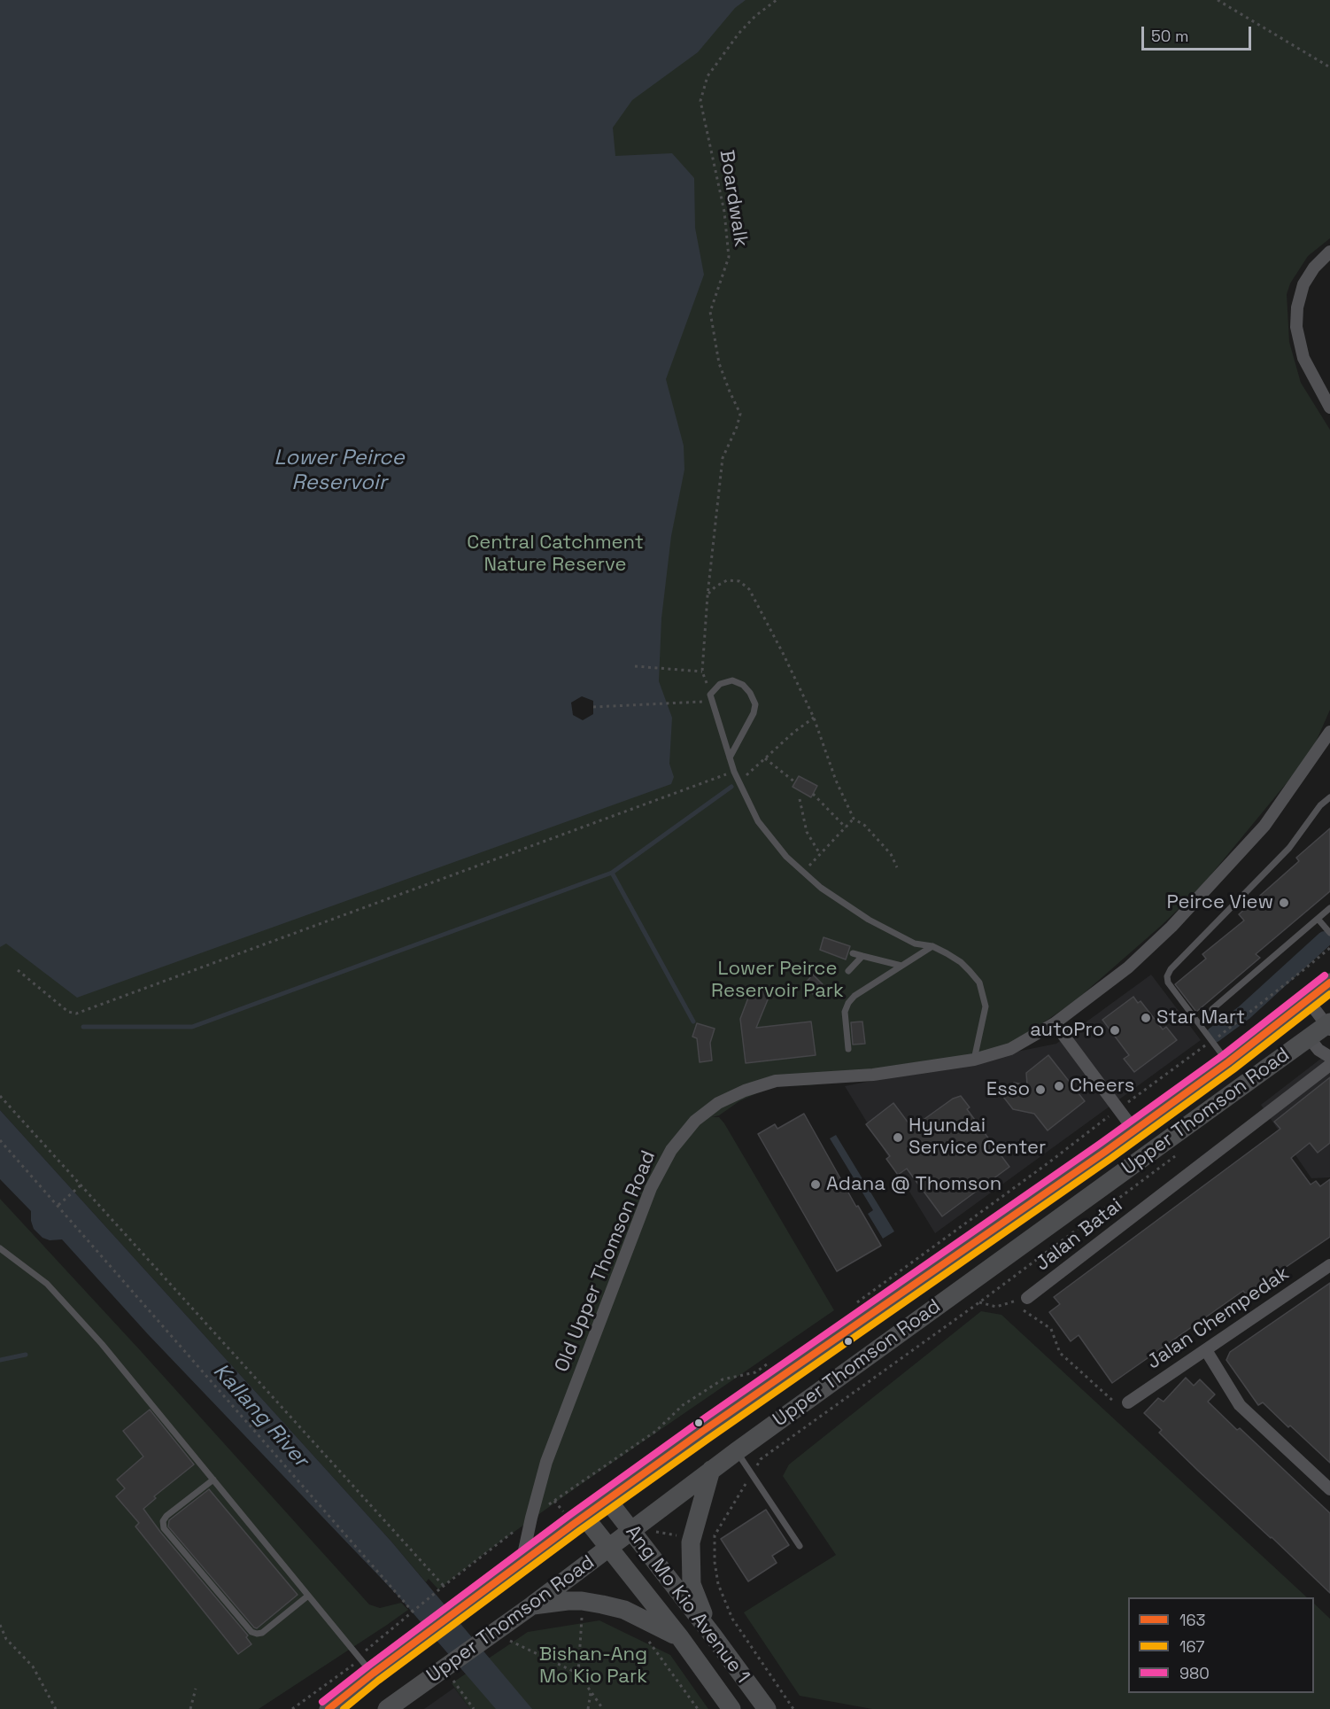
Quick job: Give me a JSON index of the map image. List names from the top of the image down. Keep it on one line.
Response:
{"streets":{"main road":["Upper Thomson Road","Ang Mo Kio Avenue 1"],"street":["Jalan Batai","Old Upper Thomson Road","Jalan Chempedak"],"path":["Boardwalk"]},"crossings":[["Upper Thomson Road","Old Upper Thomson Road"],["Upper Thomson Road","Ang Mo Kio Avenue 1"]],"water":["Lower Peirce Reservoir","Kallang River"],"parks":["Central Catchment Nature Reserve","Lower Peirce Reservoir Park","Bishan-Ang Mo Kio Park"],"places":["Peirce View","Star Mart","autoPro","Cheers","Esso","Hyundai Service Center","Adana @ Thomson"],"lines":["transit line 980","transit line 163","transit line 167"],"legend":["163","167","980"],"scale_bar":"50 m"}
